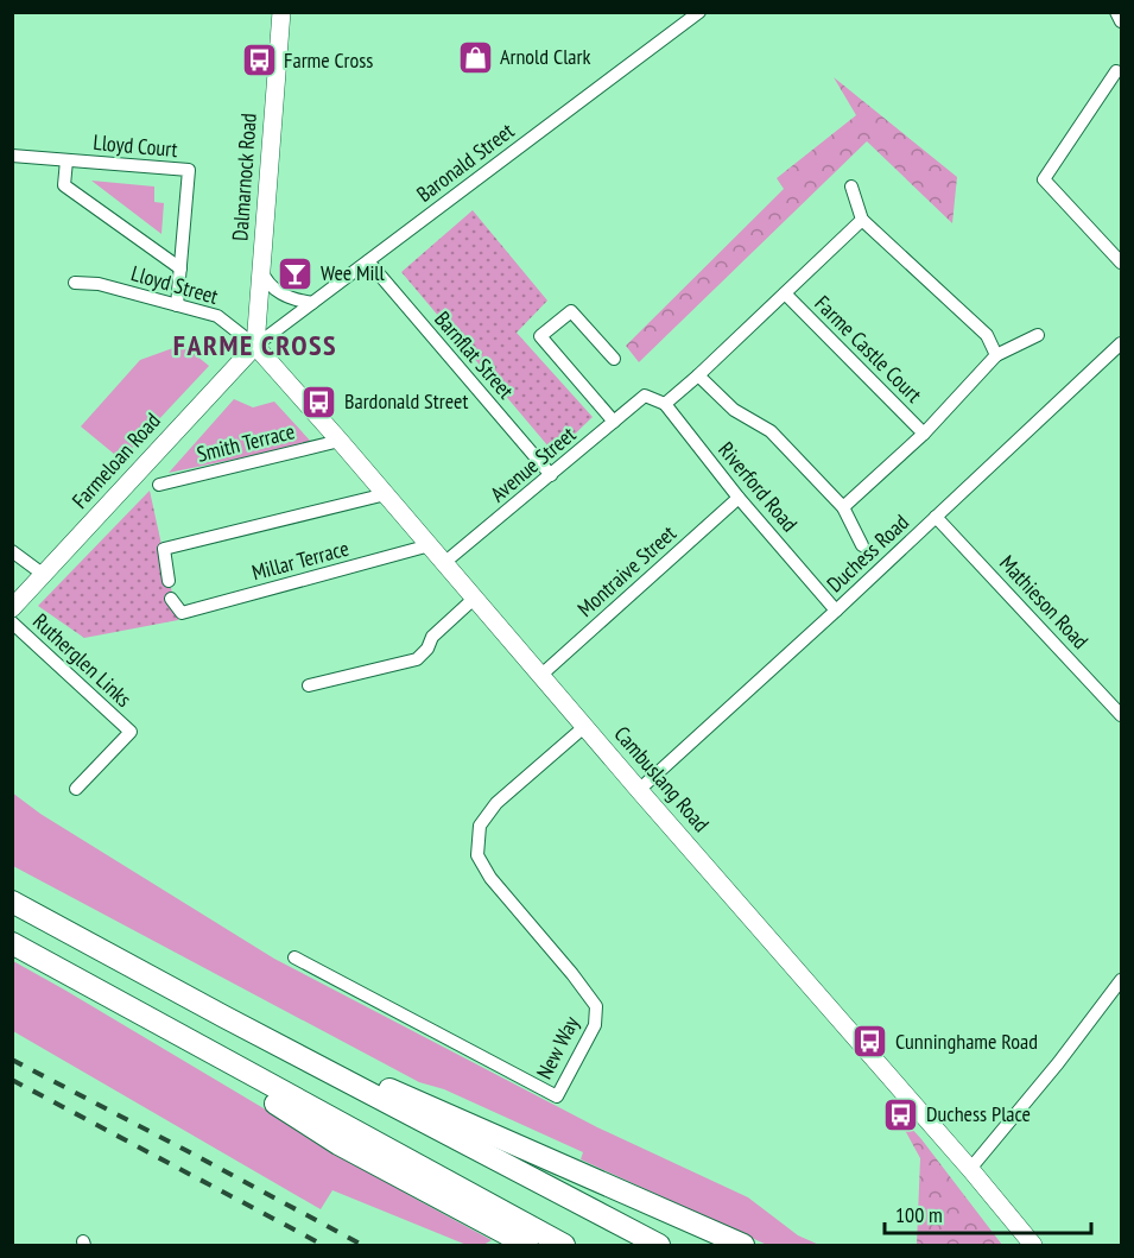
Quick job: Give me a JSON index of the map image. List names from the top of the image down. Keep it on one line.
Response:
{"streets":{"main road":["Dalmarnock Road","Farmeloan Road","Cambuslang Road"],"street":["Lloyd Court","Baronald Street","Lloyd Street","Farme Castle Court","Barnflat Street","Smith Terrace","Avenue Street","Riverford Road","Duchess Road","Millar Terrace","Montraive Street","Mathieson Road","Rutherglen Links","New Way"]},"crossings":[["Lloyd Court","Lloyd Street"],["Baronald Street","Dalmarnock Road"],["Baronald Street","Lloyd Street"],["Baronald Street","Barnflat Street"],["Baronald Street","Farmeloan Road"],["Baronald Street","Cambuslang Road"],["Dalmarnock Road","Lloyd Street"],["Dalmarnock Road","Farmeloan Road"],["Dalmarnock Road","Cambuslang Road"],["Lloyd Street","Farmeloan Road"],["Lloyd Street","Cambuslang Road"],["Farme Castle Court","Riverford Road"],["Barnflat Street","Avenue Street"],["Smith Terrace","Cambuslang Road"],["Farmeloan Road","Cambuslang Road"],["Avenue Street","Riverford Road"],["Avenue Street","Cambuslang Road"],["Riverford Road","Duchess Road"],["Riverford Road","Montraive Street"],["Duchess Road","Mathieson Road"],["Duchess Road","Cambuslang Road"],["Millar Terrace","Cambuslang Road"],["Montraive Street","Cambuslang Road"],["Cambuslang Road","New Way"]],"districts":["FARME CROSS"],"places":{"shop":["Arnold Clark"],"bus stop":["Farme Cross","Bardonald Street","Cunninghame Road","Duchess Place"],"bar":["Wee Mill"]},"scale_bar":"100 m"}
